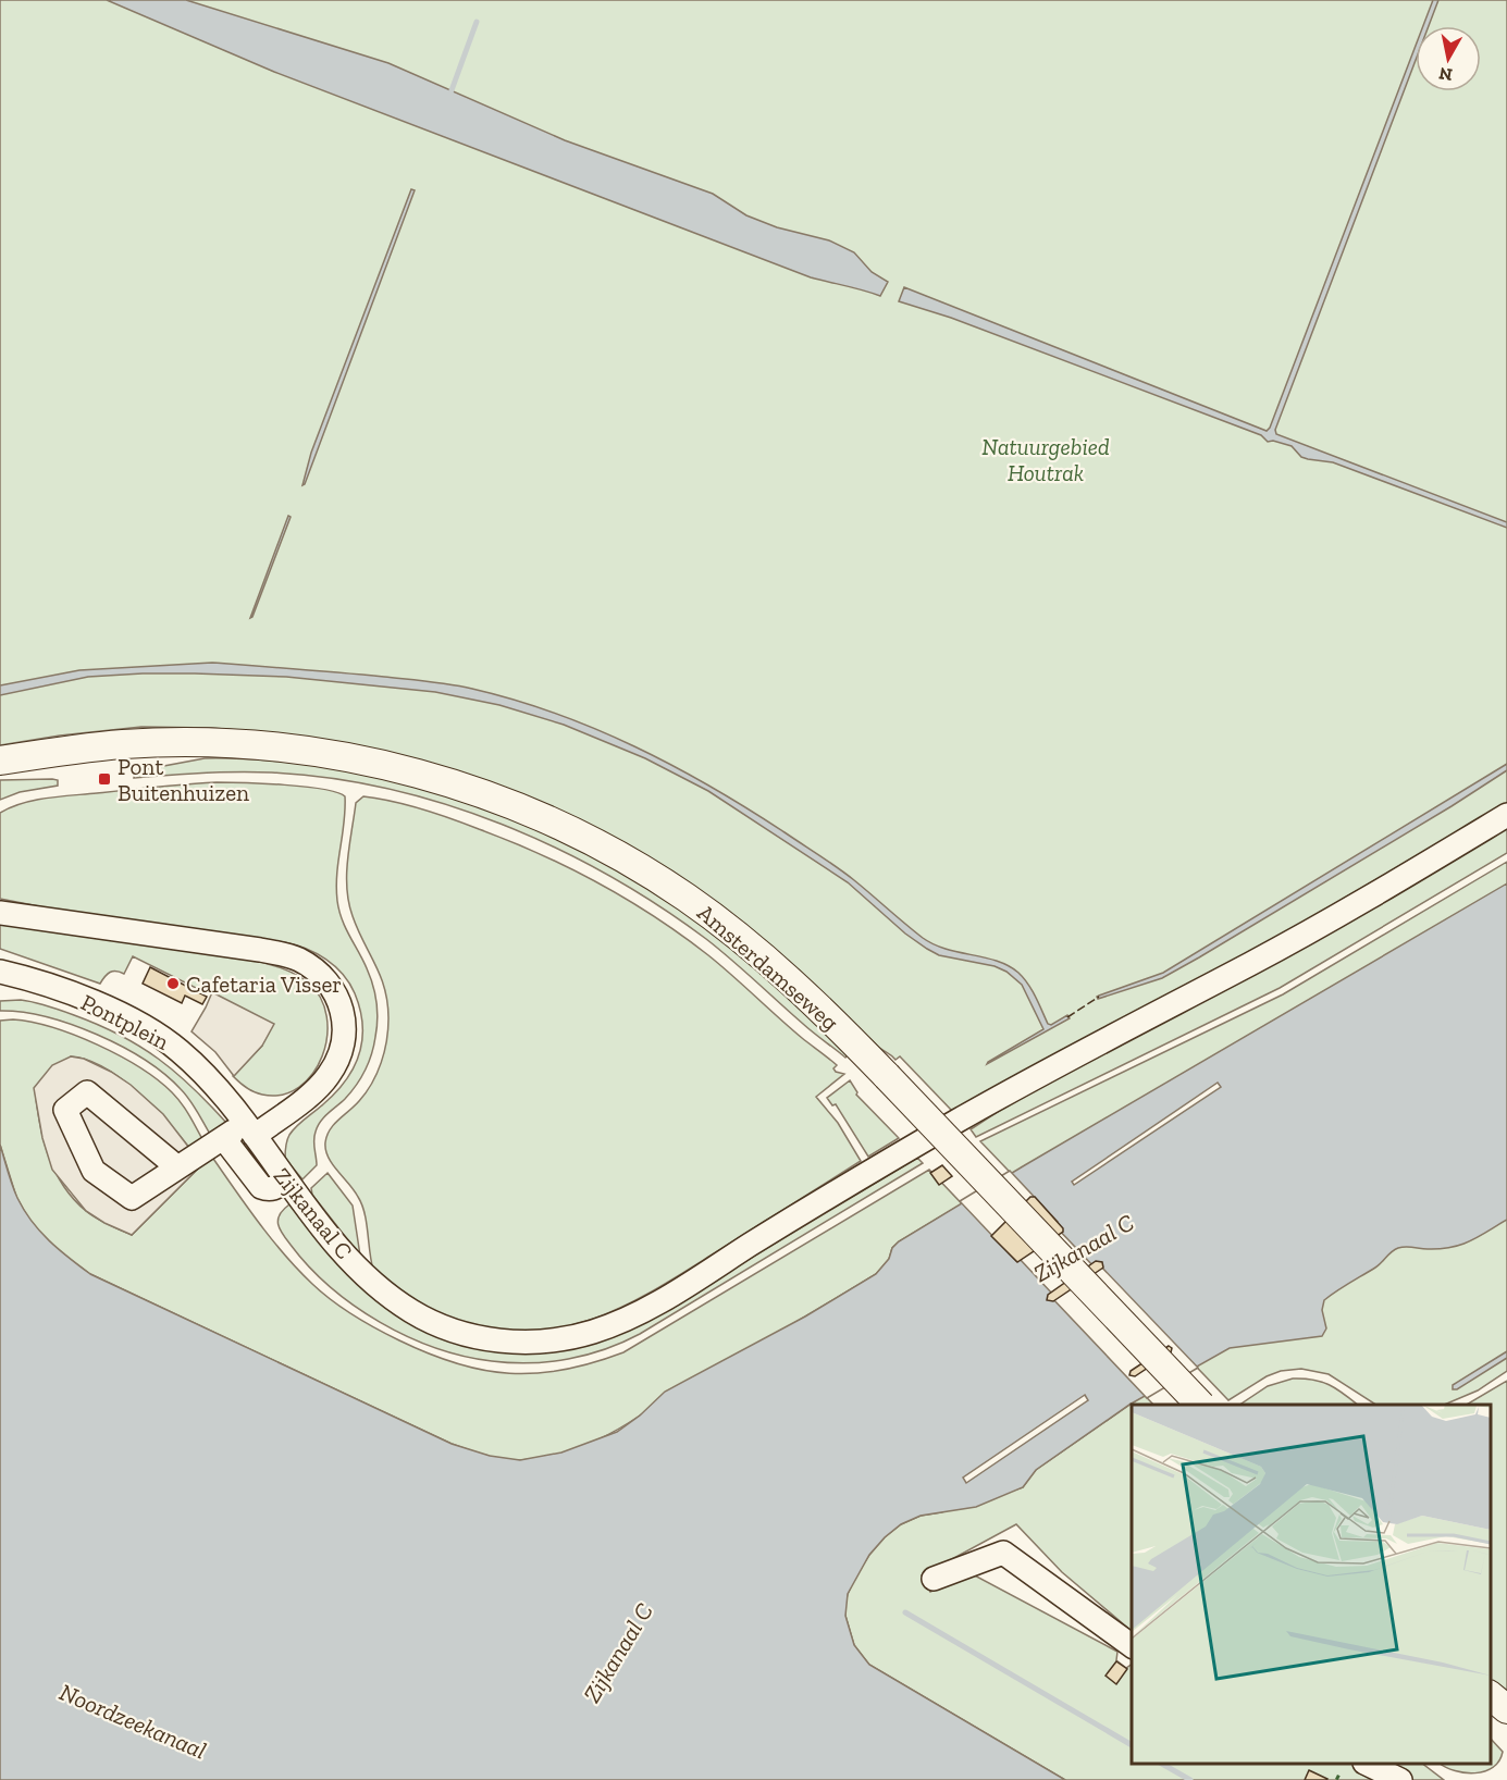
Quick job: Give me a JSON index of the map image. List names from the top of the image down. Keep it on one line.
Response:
{"streets":{"main road":["Amsterdamseweg"],"street":["Pontplein","Zijkanaal C"]},"crossings":[["Pontplein","Zijkanaal C"]],"water":["Zijkanaal C","Noordzeekanaal"],"parks":["Natuurgebied Houtrak"],"places":{"transit":["Pont Buitenhuizen"],"other":["Cafetaria Visser"]},"north":"bottom"}
